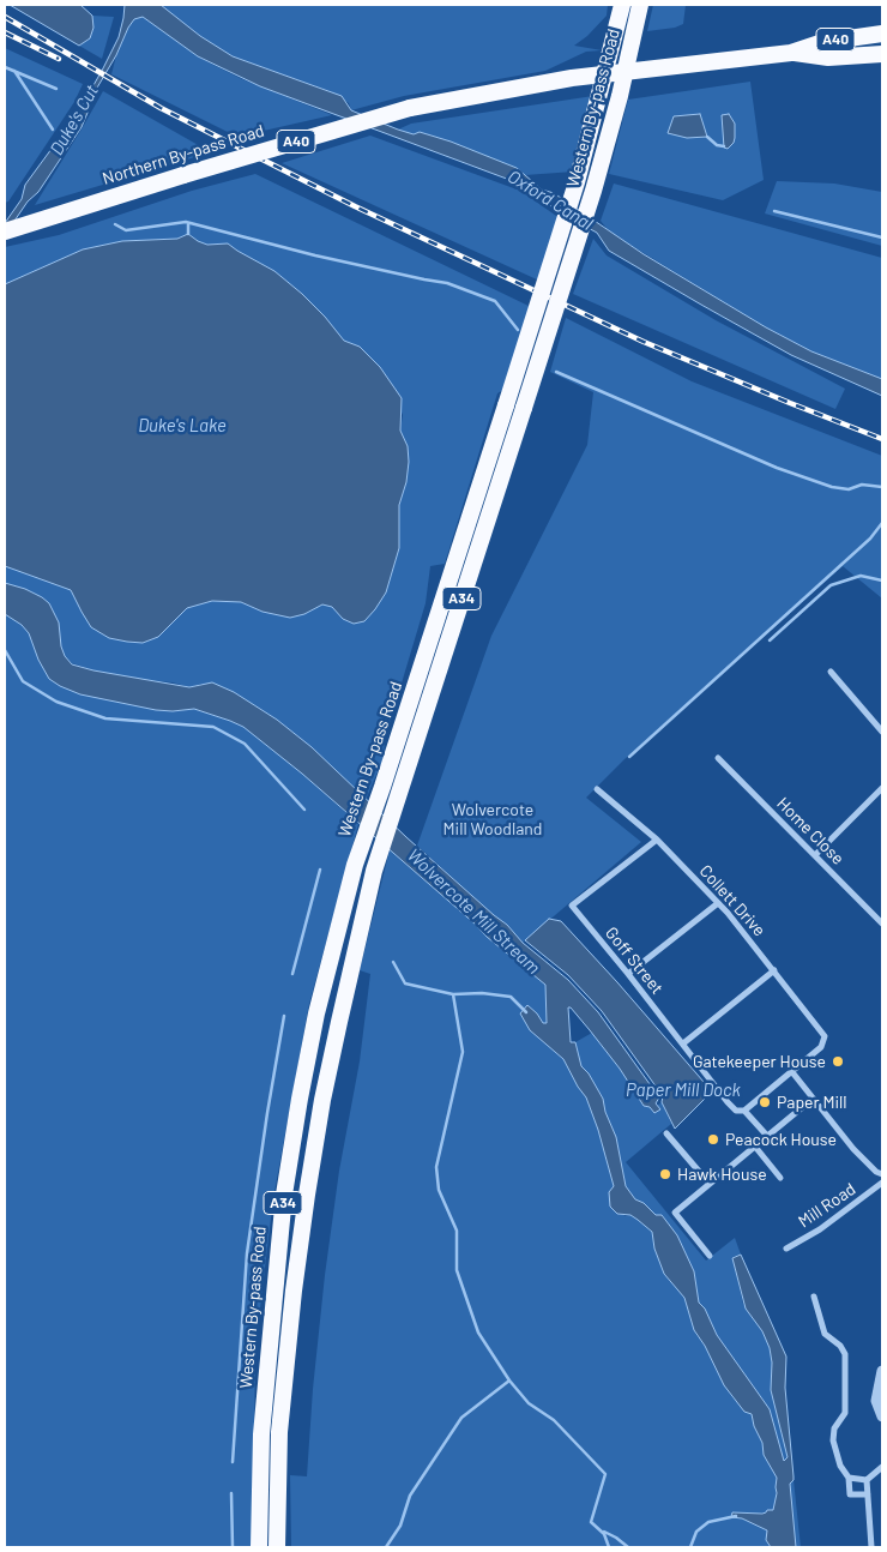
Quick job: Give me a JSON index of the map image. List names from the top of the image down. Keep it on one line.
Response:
{"streets":{"highway":["A40","Western By-pass Road","Northern By-pass Road","A34"],"street":["Home Close","Collett Drive","Goff Street","Mill Road"]},"crossings":[["A40","Northern By-pass Road"],["Collett Drive","Goff Street"]],"water":["Duke's Cut","Oxford Canal","Duke's Lake","Wolvercote Mill Stream","Paper Mill Dock"],"parks":["Wolvercote Mill Woodland"],"places":["Gatekeeper House","Paper Mill","Peacock House","Hawk House"]}
